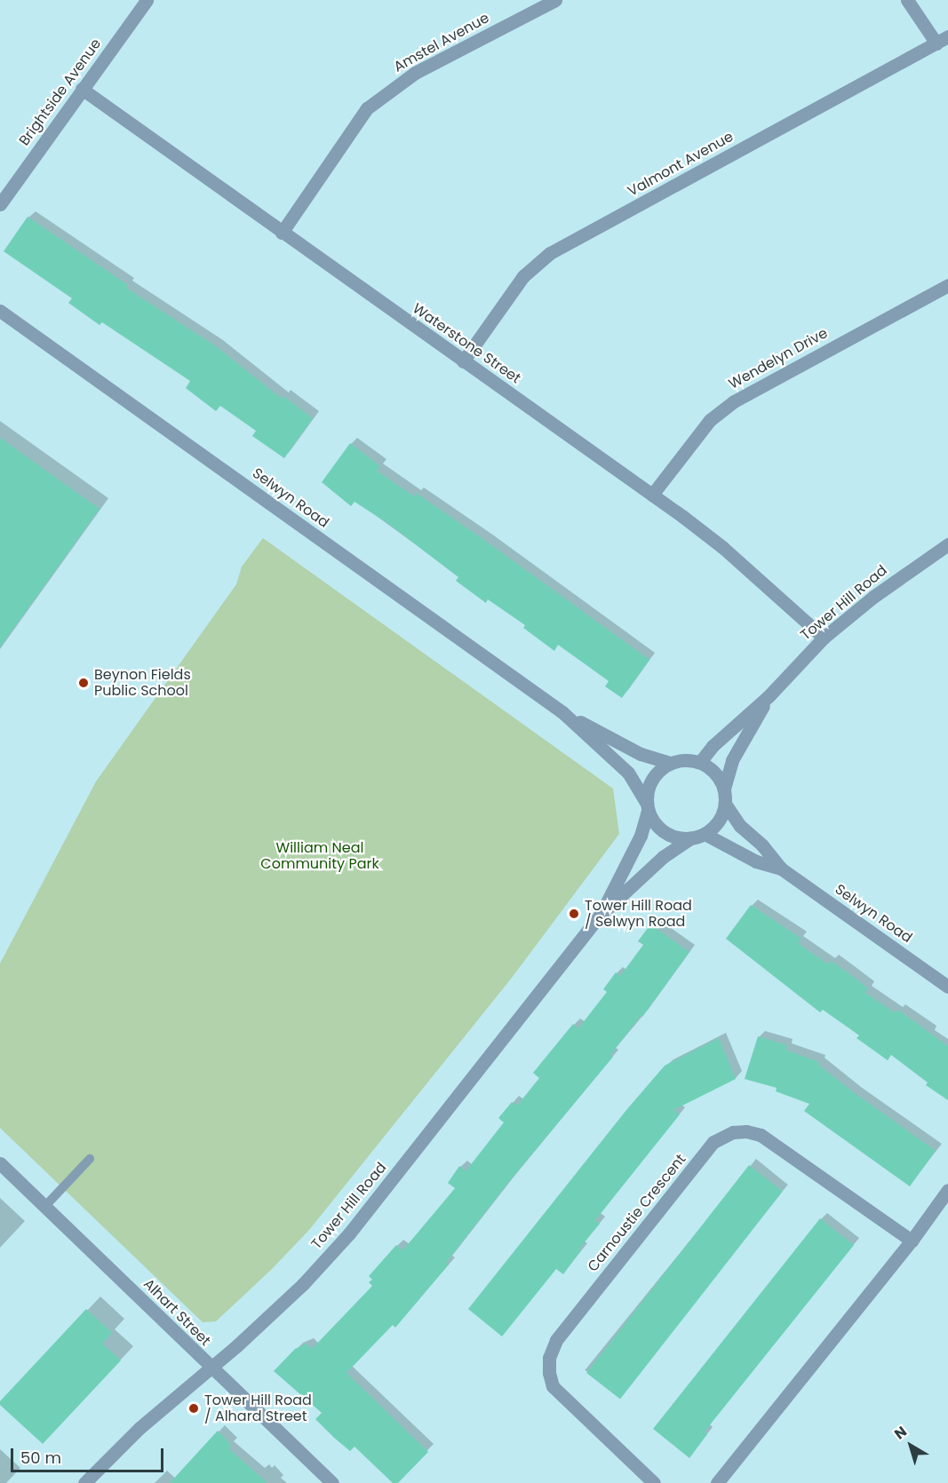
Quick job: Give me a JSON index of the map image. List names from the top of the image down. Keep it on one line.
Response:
{"streets":{"street":["Amstel Avenue","Brightside Avenue","Valmont Avenue","Waterstone Street","Wendelyn Drive","Selwyn Road","Tower Hill Road","Carnoustie Crescent","Alhart Street"]},"crossings":[["Amstel Avenue","Waterstone Street"],["Brightside Avenue","Waterstone Street"],["Valmont Avenue","Waterstone Street"],["Waterstone Street","Wendelyn Drive"],["Waterstone Street","Tower Hill Road"],["Selwyn Road","Tower Hill Road"],["Tower Hill Road","Alhart Street"]],"parks":["William Neal Community Park"],"places":["Beynon Fields Public School","Tower Hill Road / Selwyn Road","Tower Hill Road / Alhard Street"],"scale_bar":"50 m","north":"top left"}
